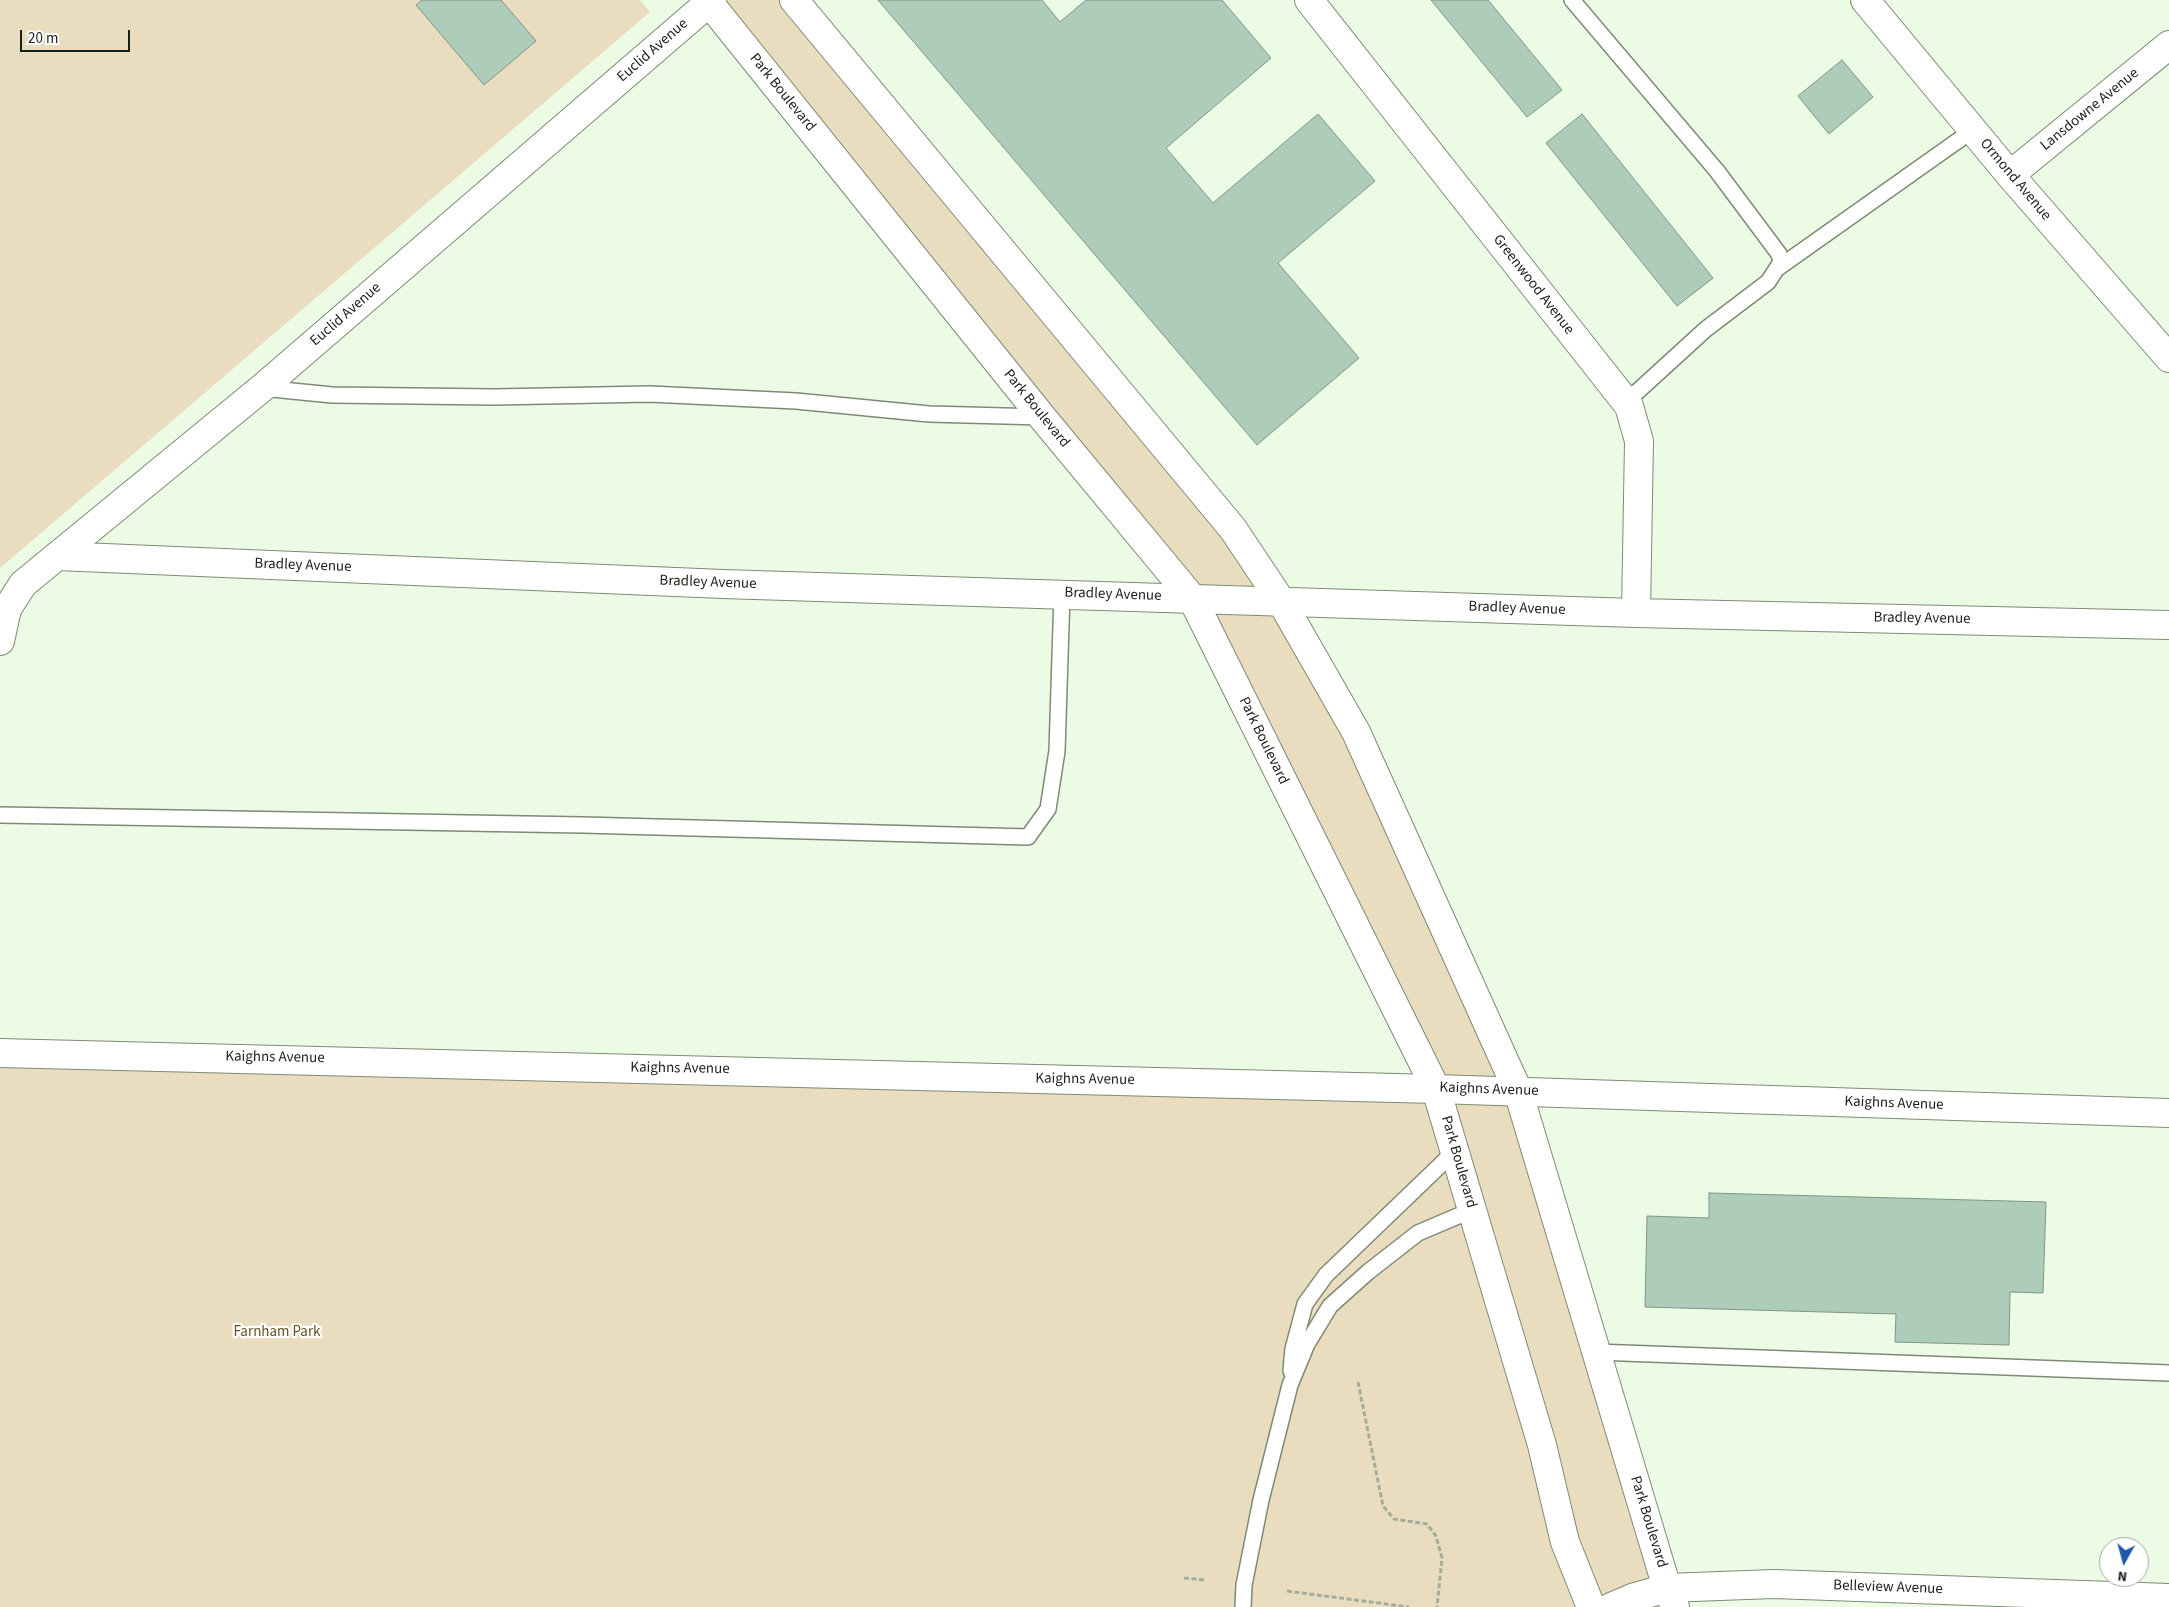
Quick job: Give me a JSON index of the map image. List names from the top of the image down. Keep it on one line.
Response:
{"streets":{"street":["Euclid Avenue","Park Boulevard","Lansdowne Avenue","Ormond Avenue","Greenwood Avenue","Bradley Avenue","Kaighns Avenue","Belleview Avenue"]},"crossings":[["Euclid Avenue","Park Boulevard"],["Euclid Avenue","Bradley Avenue"],["Park Boulevard","Bradley Avenue"],["Park Boulevard","Kaighns Avenue"],["Park Boulevard","Belleview Avenue"],["Lansdowne Avenue","Ormond Avenue"],["Greenwood Avenue","Bradley Avenue"]],"parks":["Farnham Park"],"scale_bar":"20 m","north":"bottom"}
